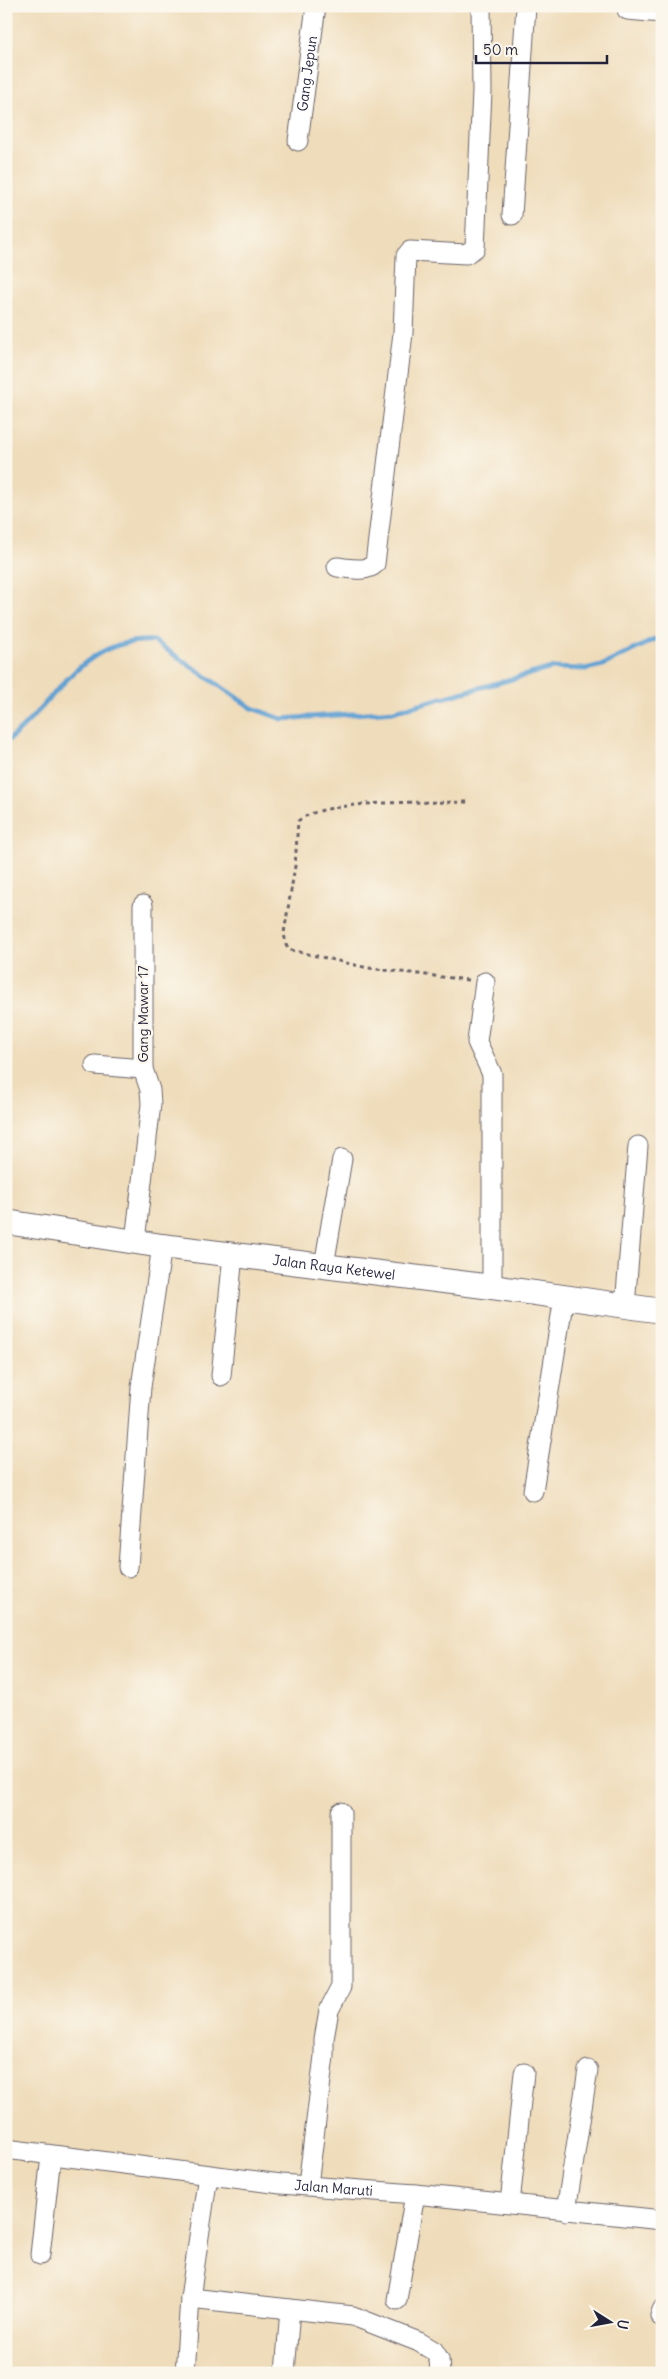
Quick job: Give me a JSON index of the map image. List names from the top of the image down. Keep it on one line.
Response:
{"streets":{"main road":["Jalan Raya Ketewel"],"street":["Gang Jepun","Gang Mawar 17","Jalan Maruti"]},"crossings":[["Gang Mawar 17","Jalan Raya Ketewel"]],"scale_bar":"50 m","north":"right"}
